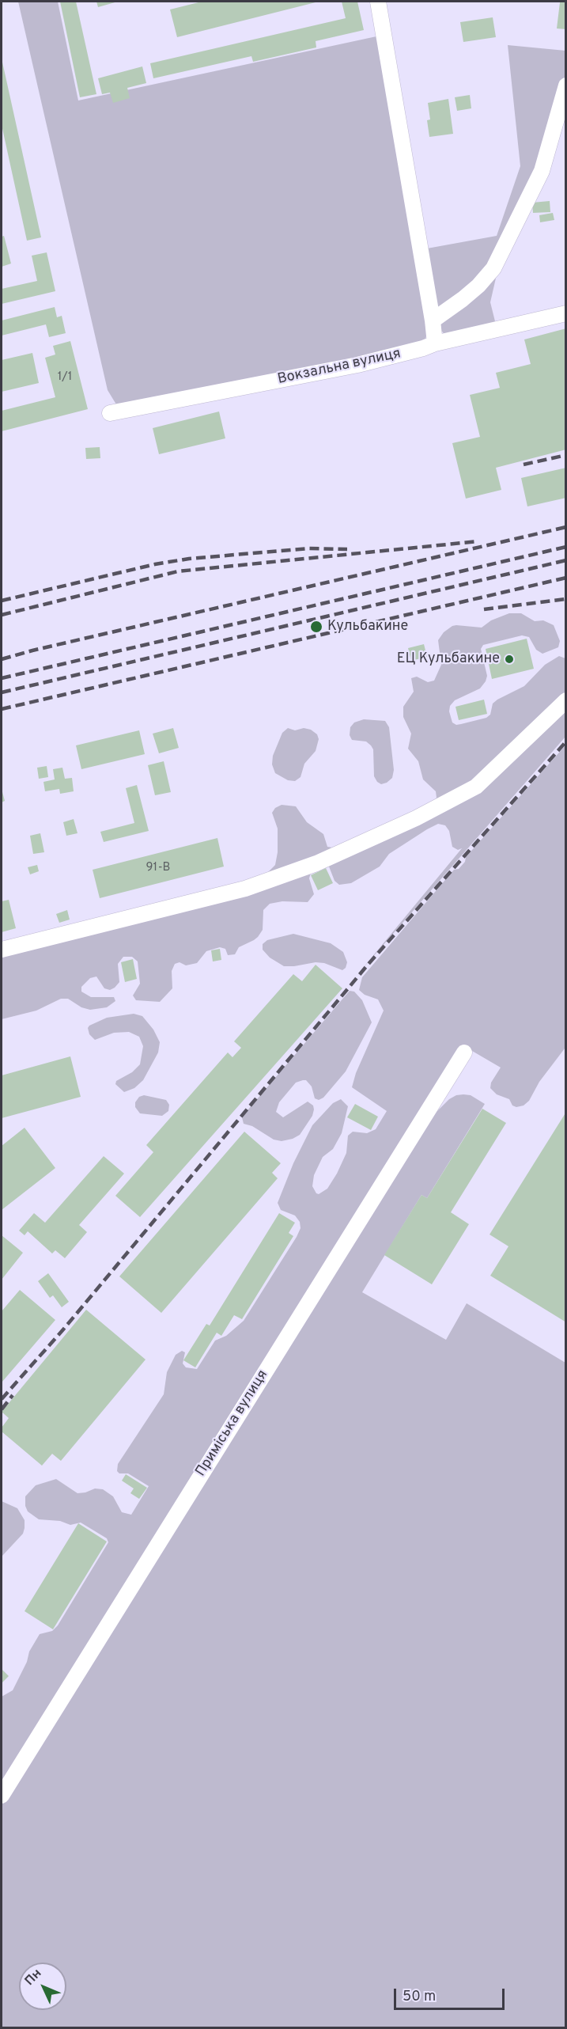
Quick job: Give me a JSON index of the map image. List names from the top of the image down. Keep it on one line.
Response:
{"streets":{"street":["Вокзальна вулиця","Приміська вулиця"]},"places":["Кульбакине","ЕЦ Кульбакине"],"house_numbers":["1/1","91-В"],"scale_bar":"50 m","north":"top left"}
